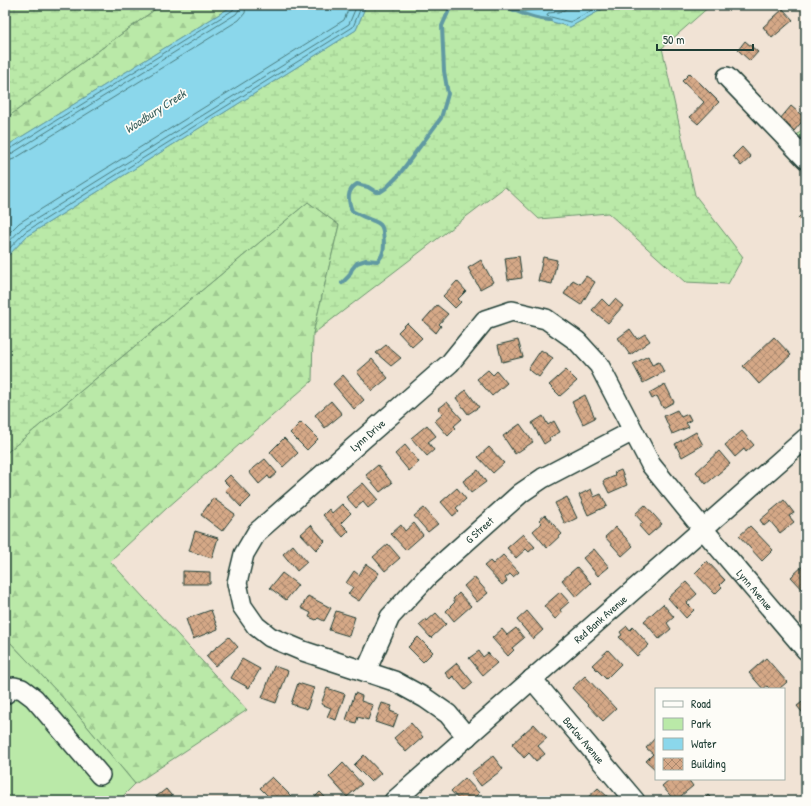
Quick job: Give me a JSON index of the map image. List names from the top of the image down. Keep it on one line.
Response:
{"streets":{"street":["Lynn Drive","G Street","Lynn Avenue","Red Bank Avenue","Barlow Avenue"]},"crossings":[["Lynn Drive","G Street"],["Lynn Drive","Lynn Avenue"],["Lynn Drive","Red Bank Avenue"],["Lynn Avenue","Red Bank Avenue"],["Red Bank Avenue","Barlow Avenue"]],"water":["Woodbury Creek"],"legend":["Road","Park","Water","Building"],"scale_bar":"50 m"}
